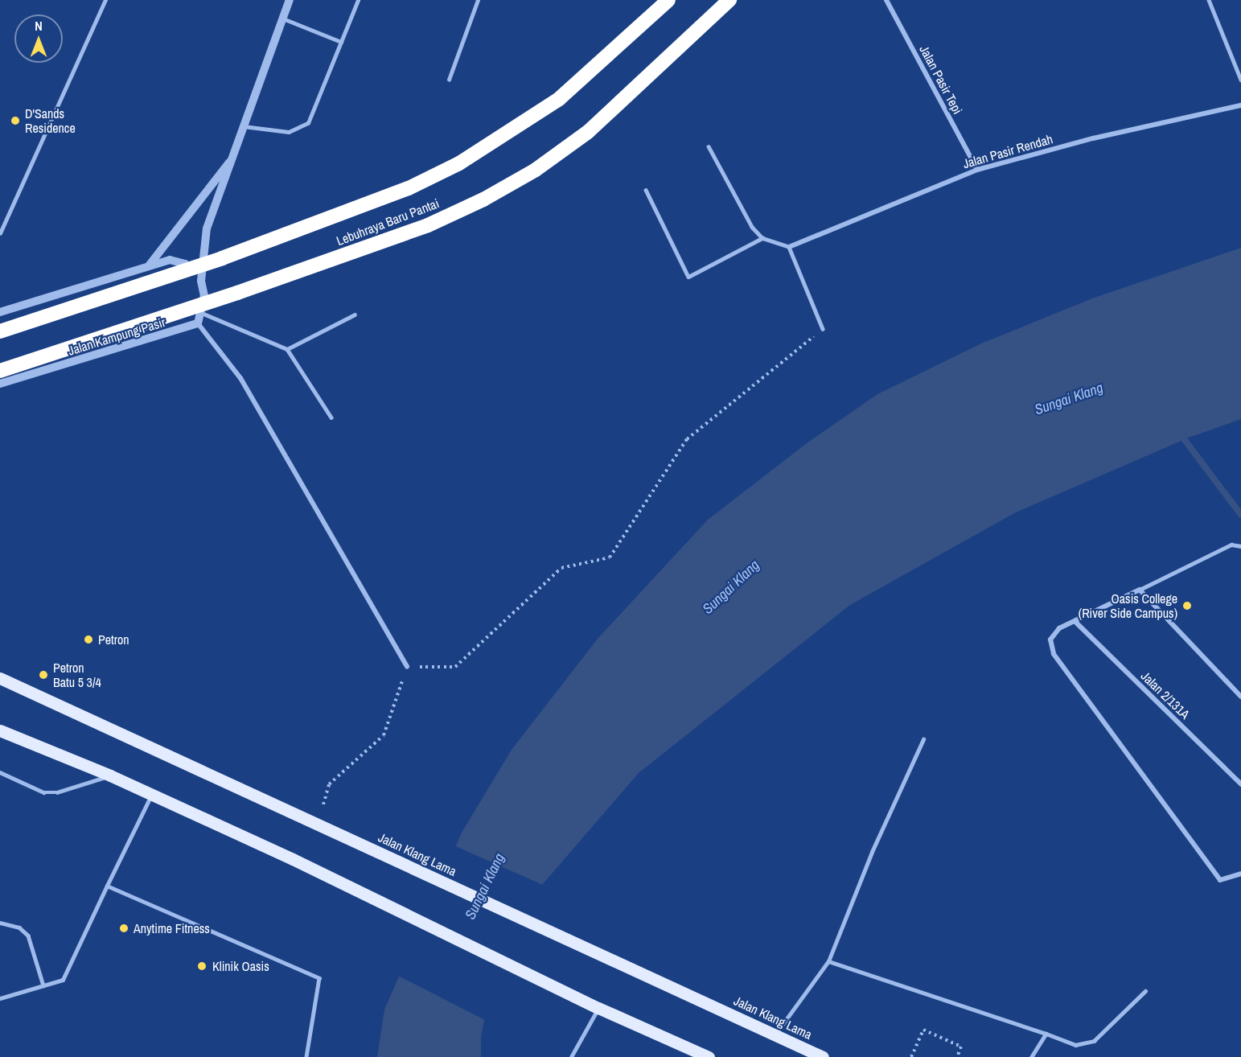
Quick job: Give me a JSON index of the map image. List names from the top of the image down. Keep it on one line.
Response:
{"streets":{"highway":["Lebuhraya Baru Pantai"],"main road":["Jalan Klang Lama"],"street":["Jalan Pasir Tepi","Jalan Pasir Rendah","Jalan Kampung Pasir","Jalan 2/131A"]},"crossings":[["Jalan Pasir Tepi","Jalan Pasir Rendah"]],"water":["Sungai Klang"],"places":["D'Sands Residence","Oasis College (River Side Campus)","Petron","Petron Batu 5 3/4","Anytime Fitness","Klinik Oasis"],"north":"top"}
